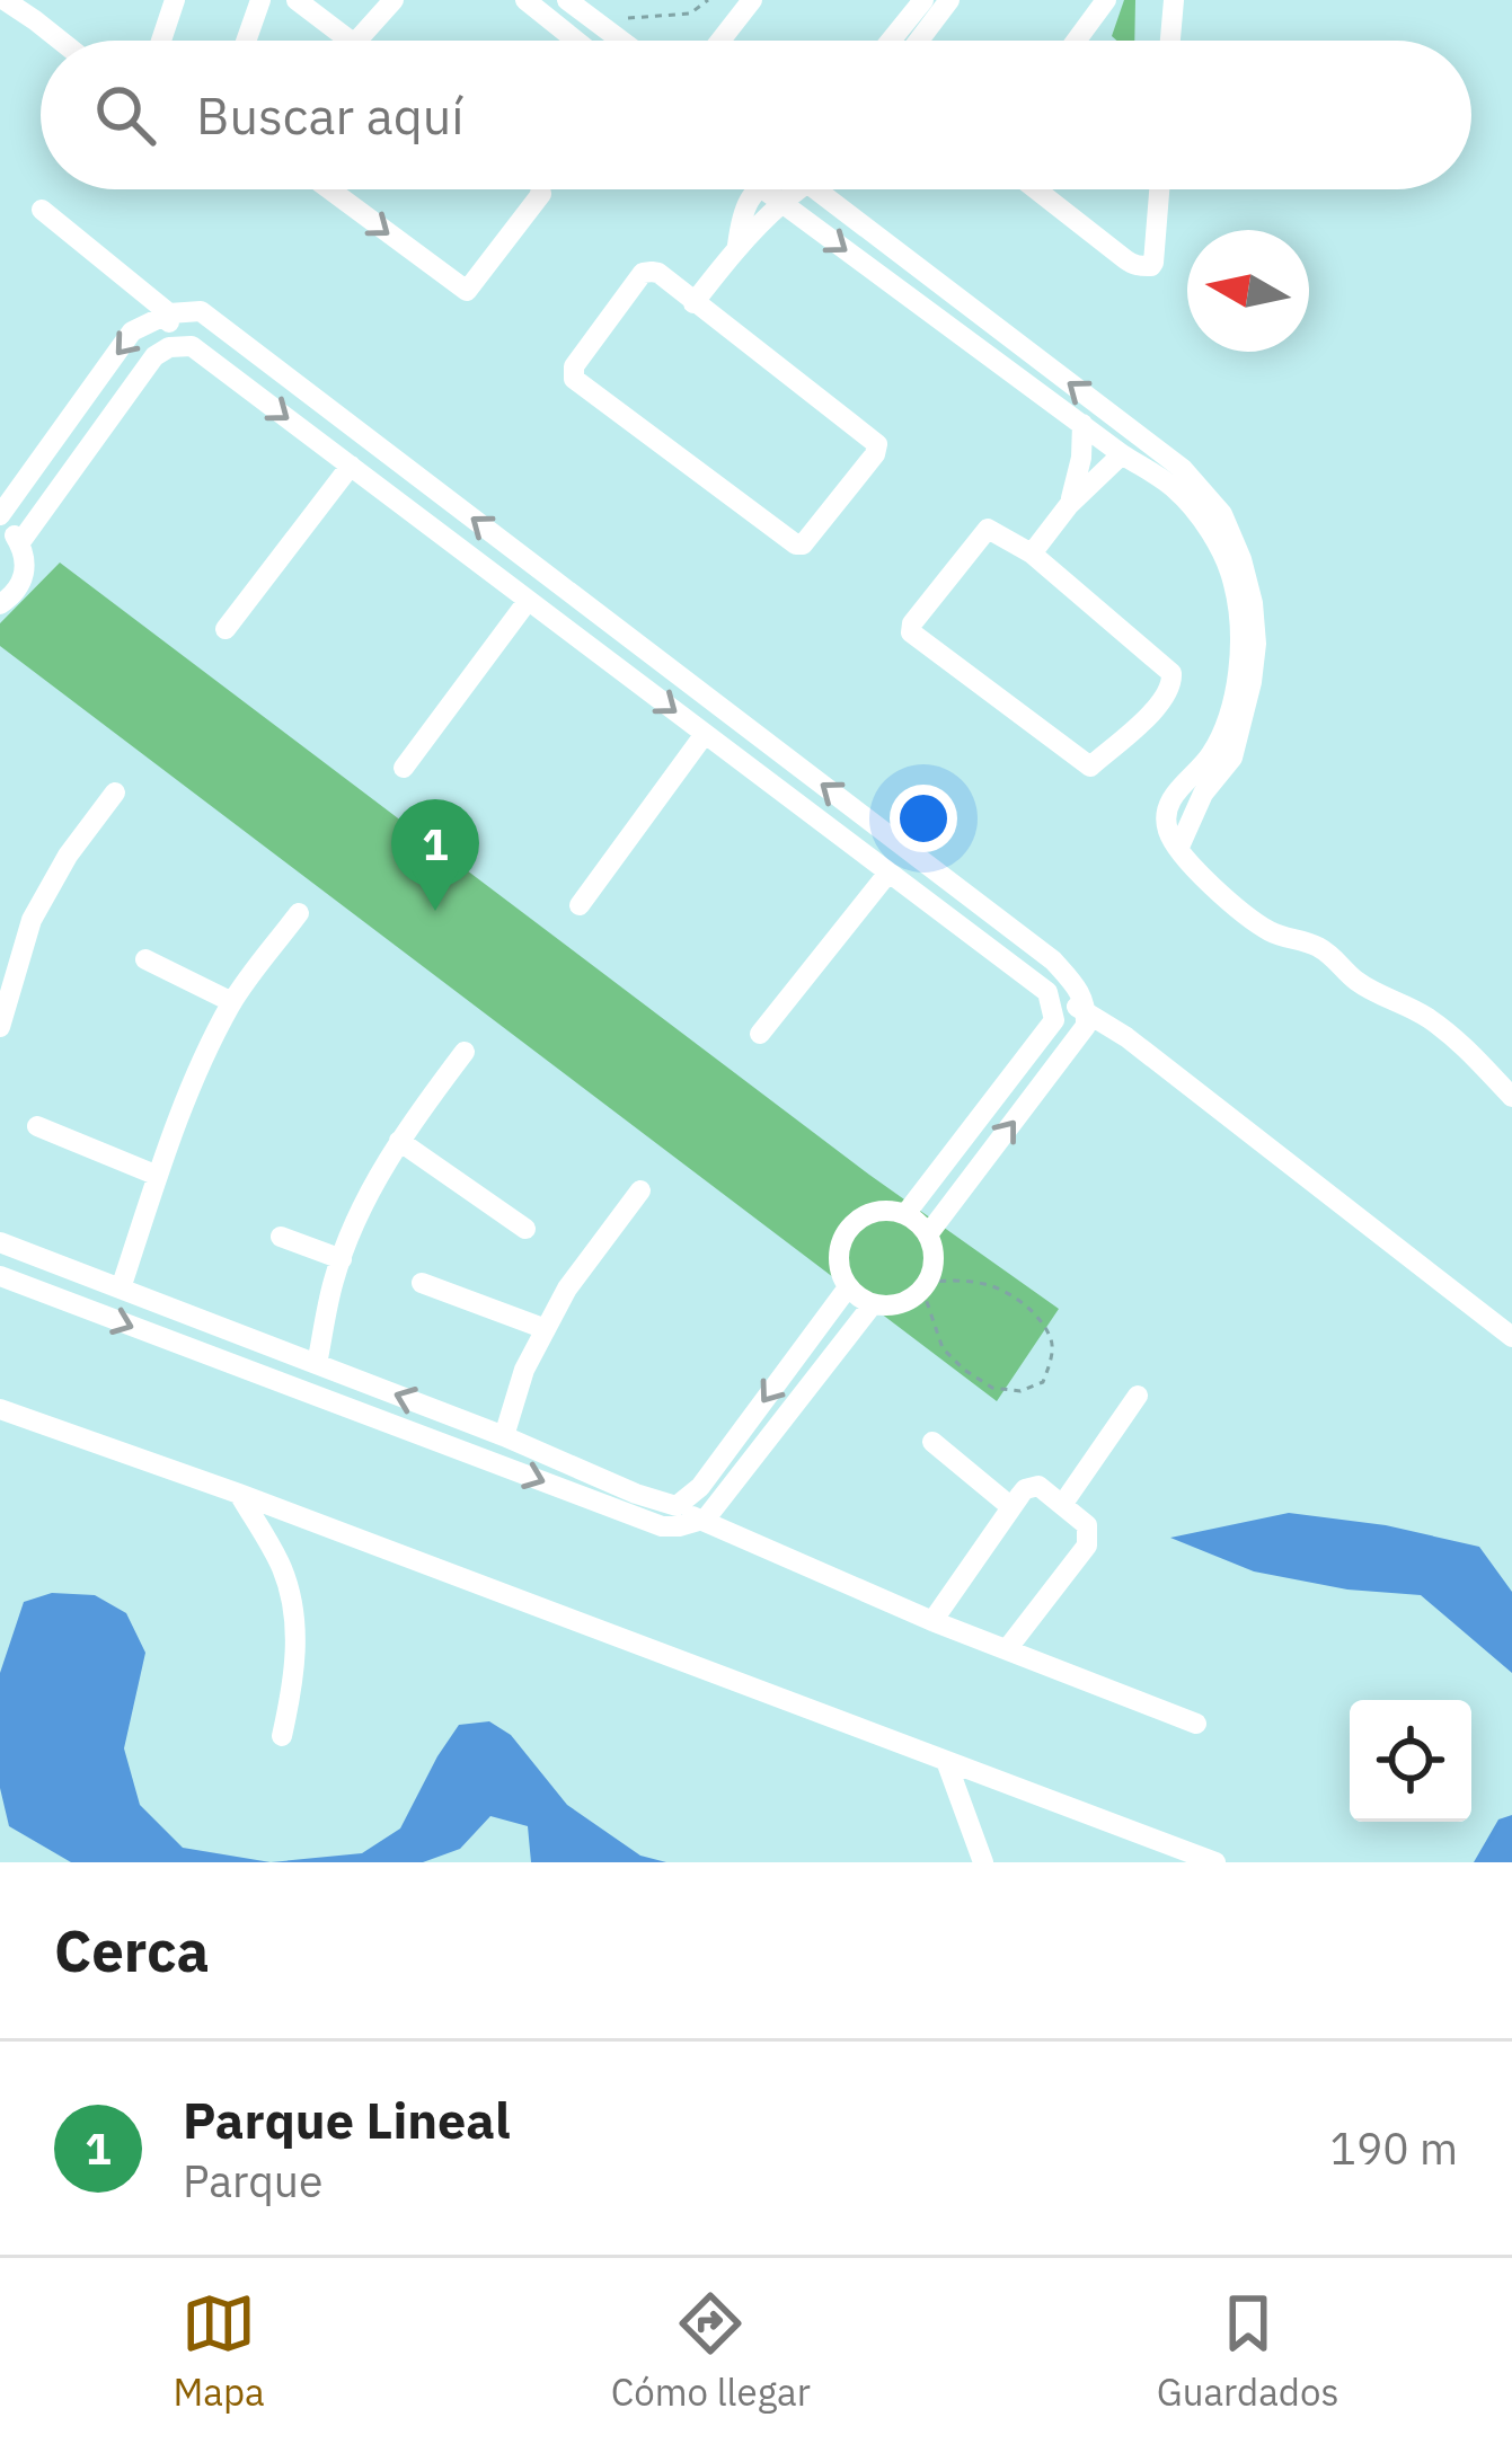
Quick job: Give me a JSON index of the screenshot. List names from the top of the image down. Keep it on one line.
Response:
{"north":"left","page":{"search":"Buscar aquí","pins":"1","heading":"Cerca","list":[{"mark":"1","name":"Parque Lineal","note":"Parque","value":"190 m"}],"nav":["Mapa","Cómo llegar","Guardados"]}}
